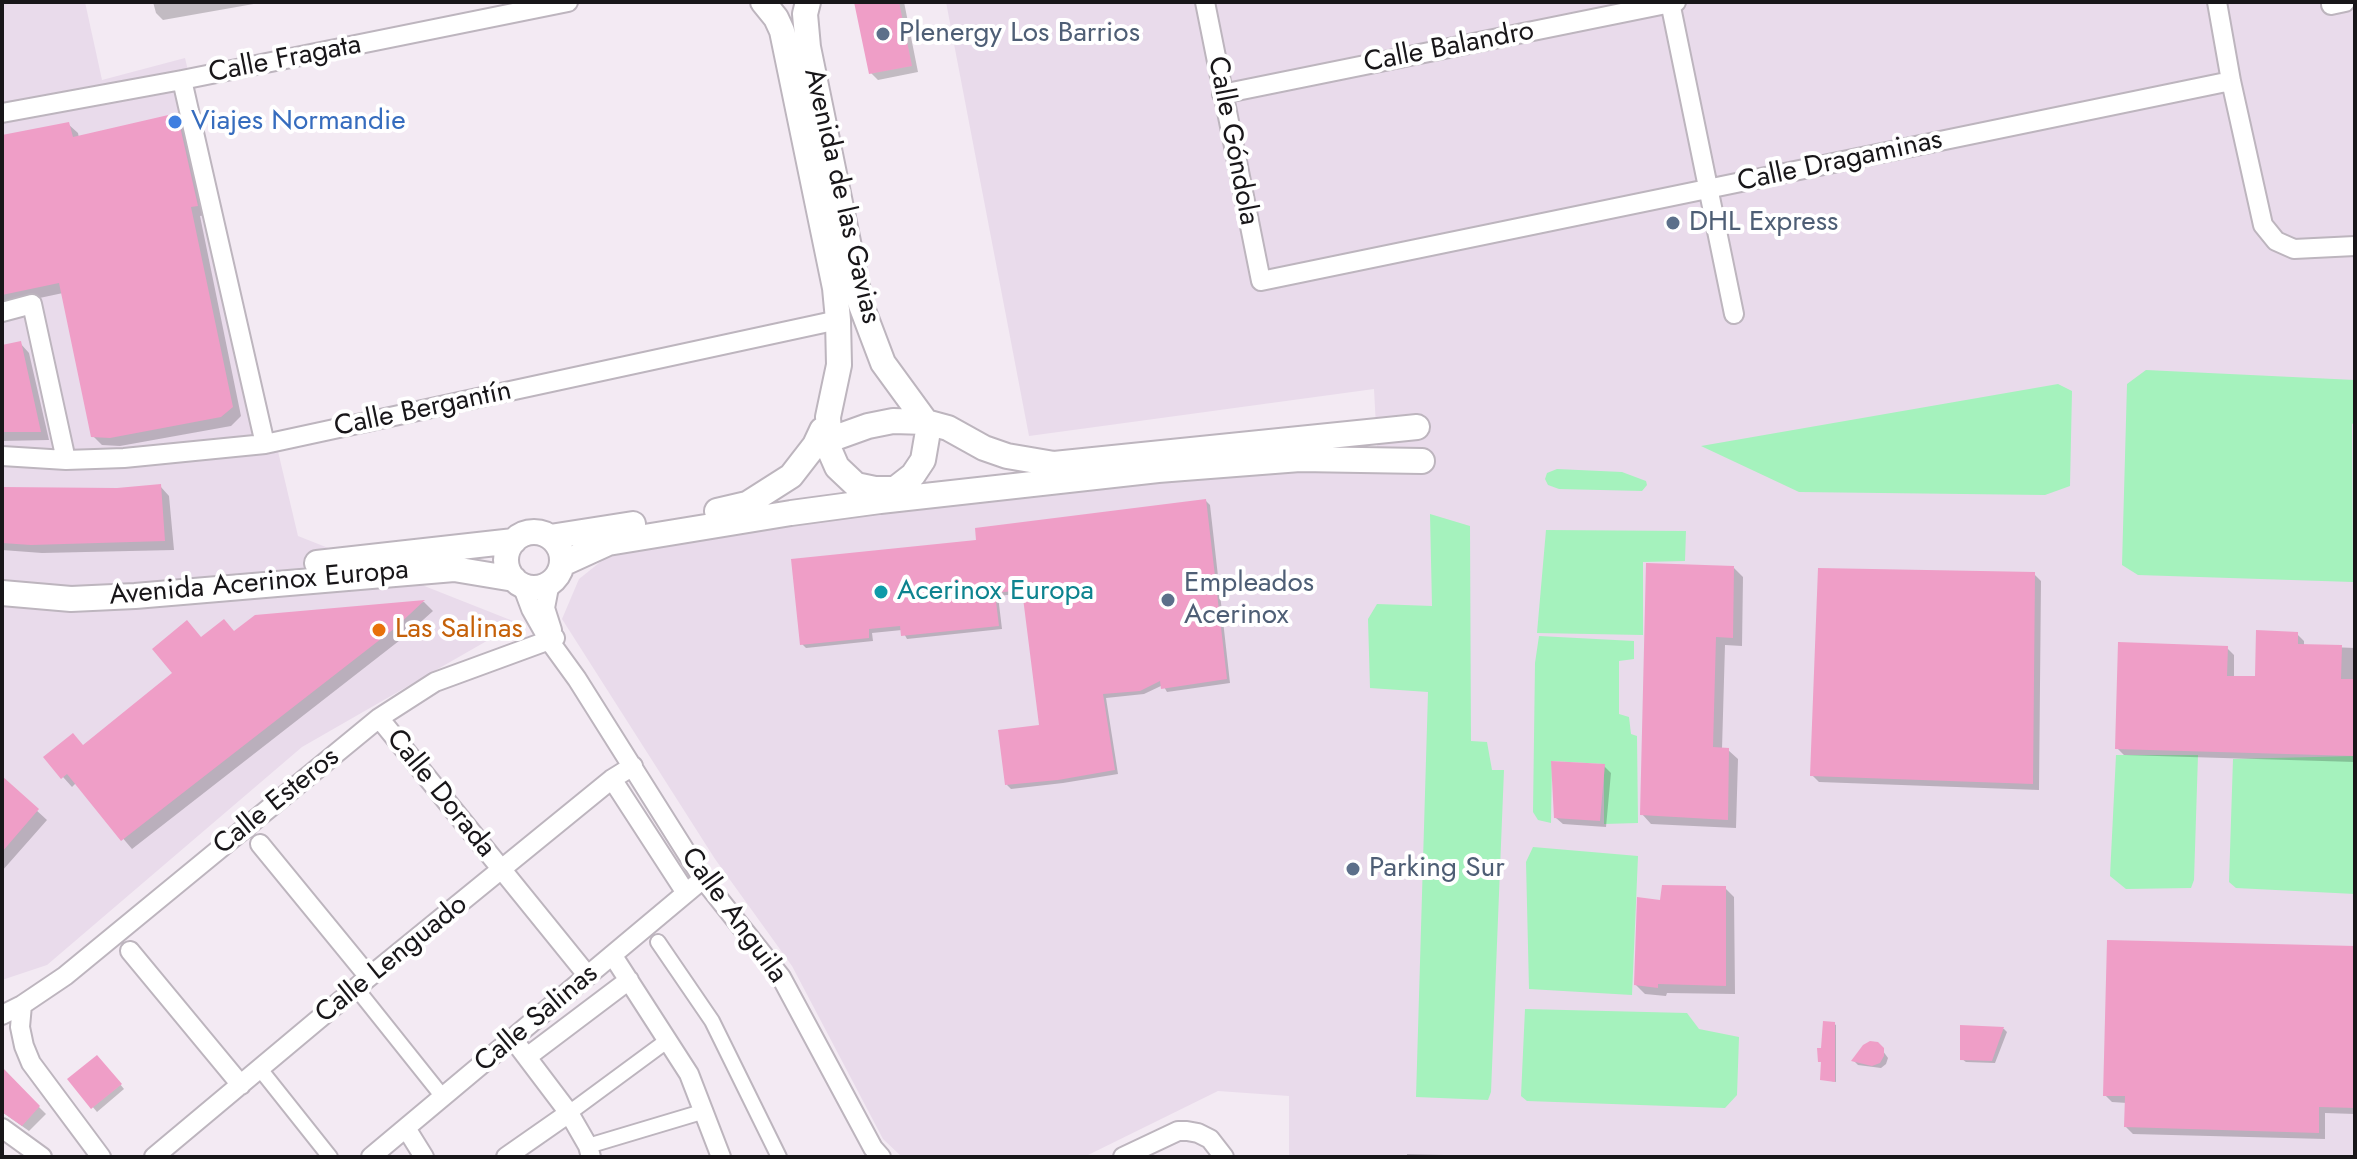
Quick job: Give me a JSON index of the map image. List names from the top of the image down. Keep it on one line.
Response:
{"streets":{"street":["Calle Balandro","Calle Fragata","Calle Góndola","Calle Dragaminas","Avenida de las Gavias","Calle Bergantín","Avenida Acerinox Europa","Calle Dorada","Calle Esteros","Calle Anguila","Calle Lenguado","Calle Salinas"]},"crossings":[["Calle Balandro","Calle Góndola"],["Calle Góndola","Calle Dragaminas"],["Avenida de las Gavias","Calle Bergantín"],["Avenida Acerinox Europa","Calle Anguila"],["Calle Dorada","Calle Esteros"],["Calle Dorada","Calle Lenguado"],["Calle Dorada","Calle Salinas"],["Calle Esteros","Calle Anguila"],["Calle Anguila","Calle Lenguado"],["Calle Anguila","Calle Salinas"]],"places":["Plenergy Los Barrios","Viajes Normandie","DHL Express","Acerinox Europa","Empleados Acerinox","Las Salinas","Parking Sur"]}
